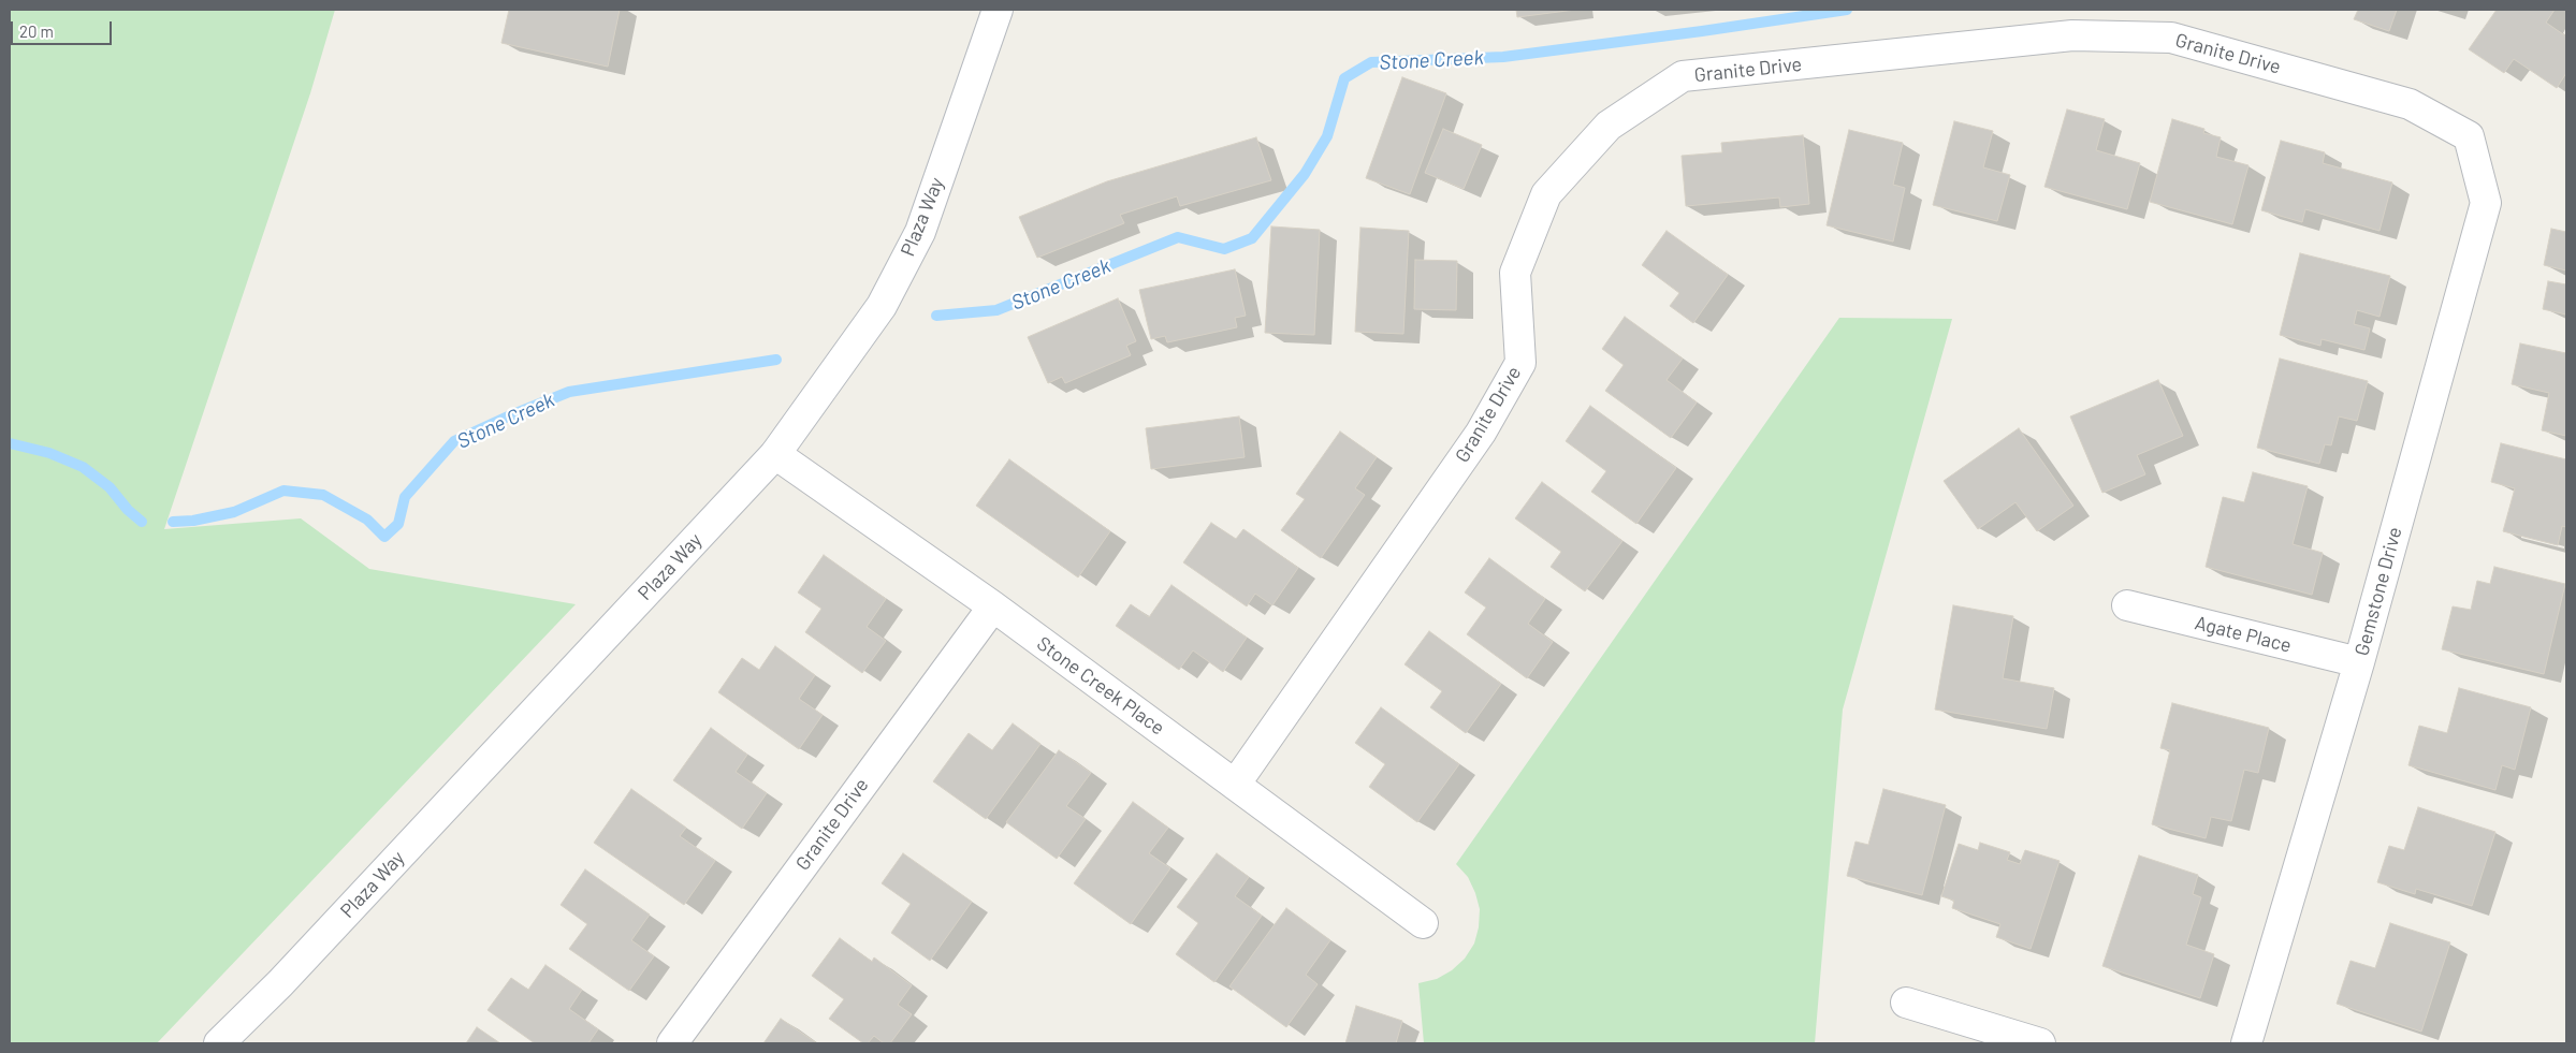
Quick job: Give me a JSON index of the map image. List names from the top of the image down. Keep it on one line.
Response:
{"streets":{"street":["Granite Drive","Plaza Way","Gemstone Drive","Agate Place","Stone Creek Place"]},"crossings":[["Granite Drive","Gemstone Drive"],["Granite Drive","Stone Creek Place"],["Plaza Way","Stone Creek Place"],["Gemstone Drive","Agate Place"]],"water":["Stone Creek"],"scale_bar":"20 m"}
